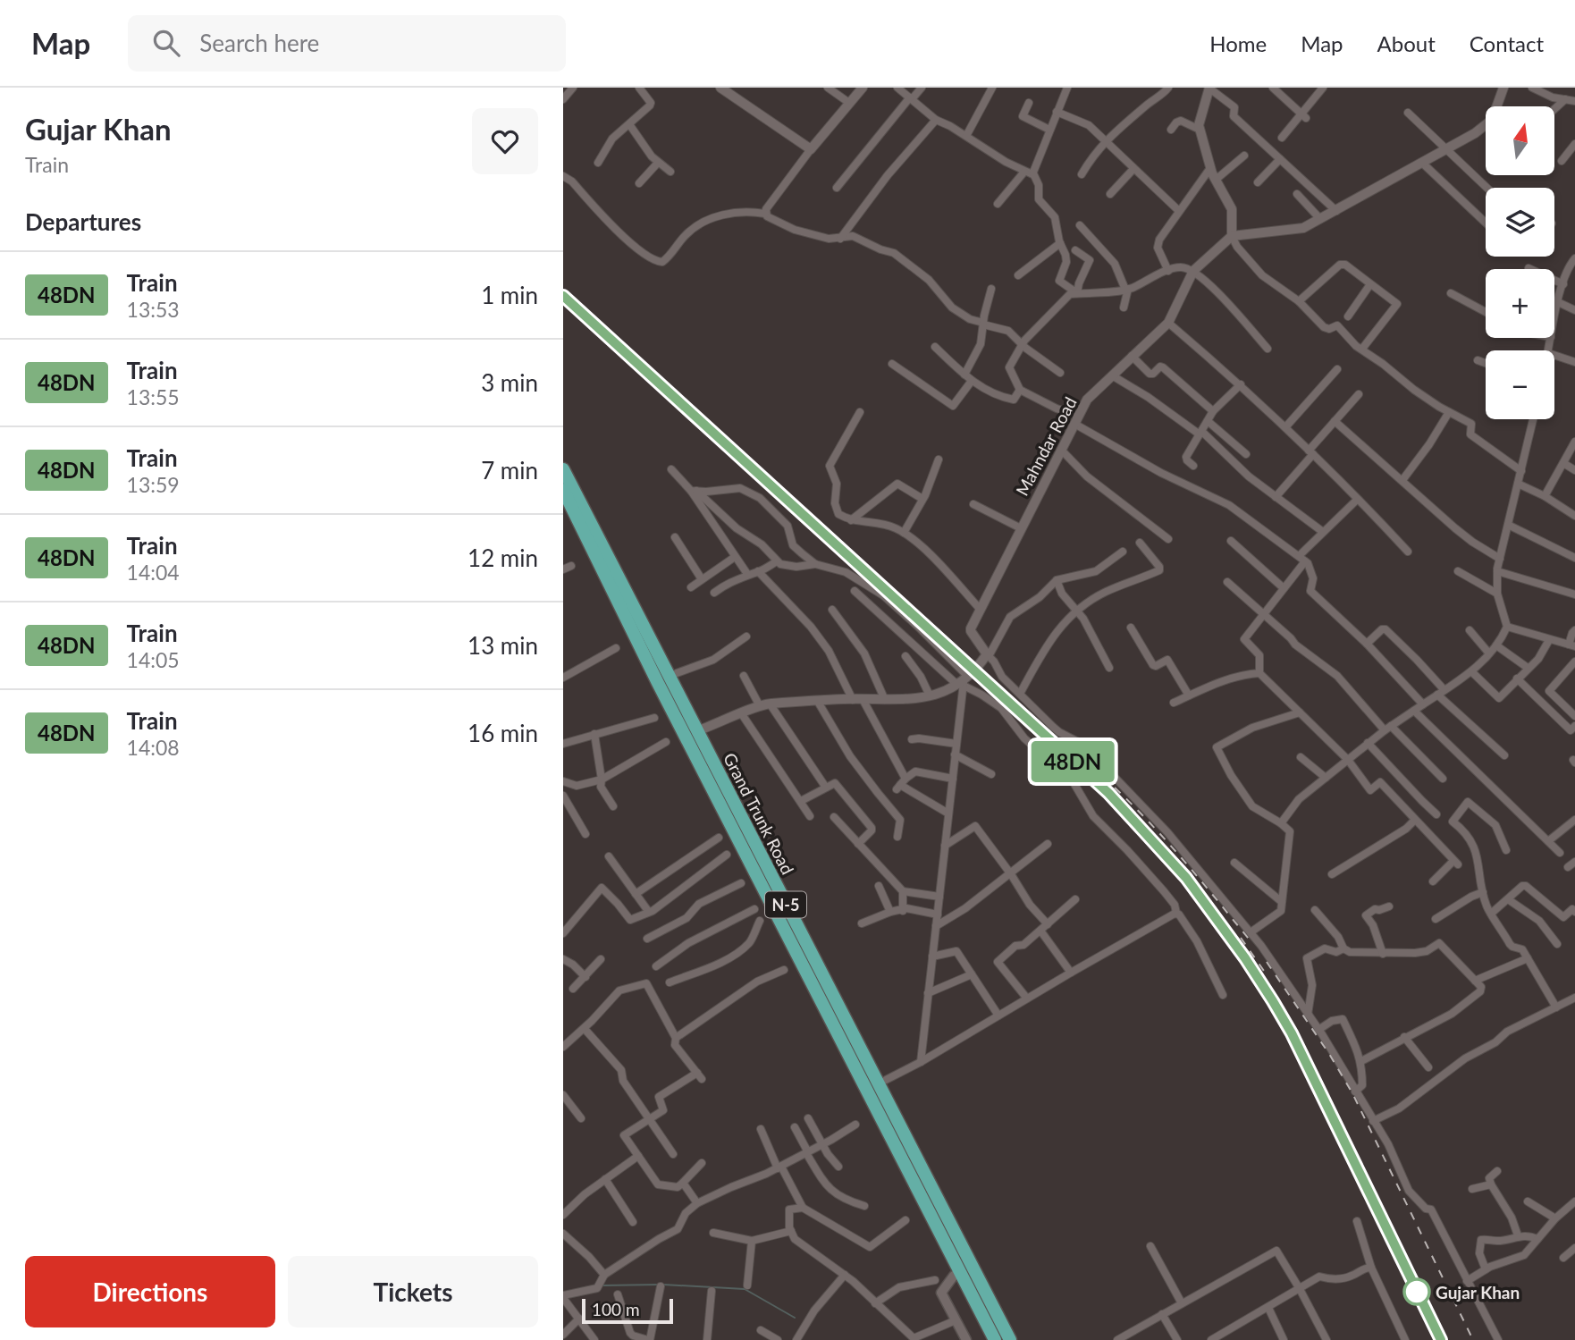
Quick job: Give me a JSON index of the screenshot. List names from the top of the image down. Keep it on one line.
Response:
{"streets":{"highway":["Grand Trunk Road","N-5"],"street":["Mahndar Road"]},"places":["Gujar Khan"],"scale_bar":"100 m","north":"top","page":{"header":"Map","search":"Search here","nav":["Home","Map","About","Contact"],"heading":[["Gujar Khan","Train"],"Departures"],"on_map":"48DN","map_buttons":["+","−"],"list":[{"mark":"48DN","name":"Train","note":"13:53","value":"1 min"},{"mark":"48DN","name":"Train","note":"13:55","value":"3 min"},{"mark":"48DN","name":"Train","note":"13:59","value":"7 min"},{"mark":"48DN","name":"Train","note":"14:04","value":"12 min"},{"mark":"48DN","name":"Train","note":"14:05","value":"13 min"},{"mark":"48DN","name":"Train","note":"14:08","value":"16 min"}],"buttons":["Directions","Tickets"],"scale":"100 m"}}
